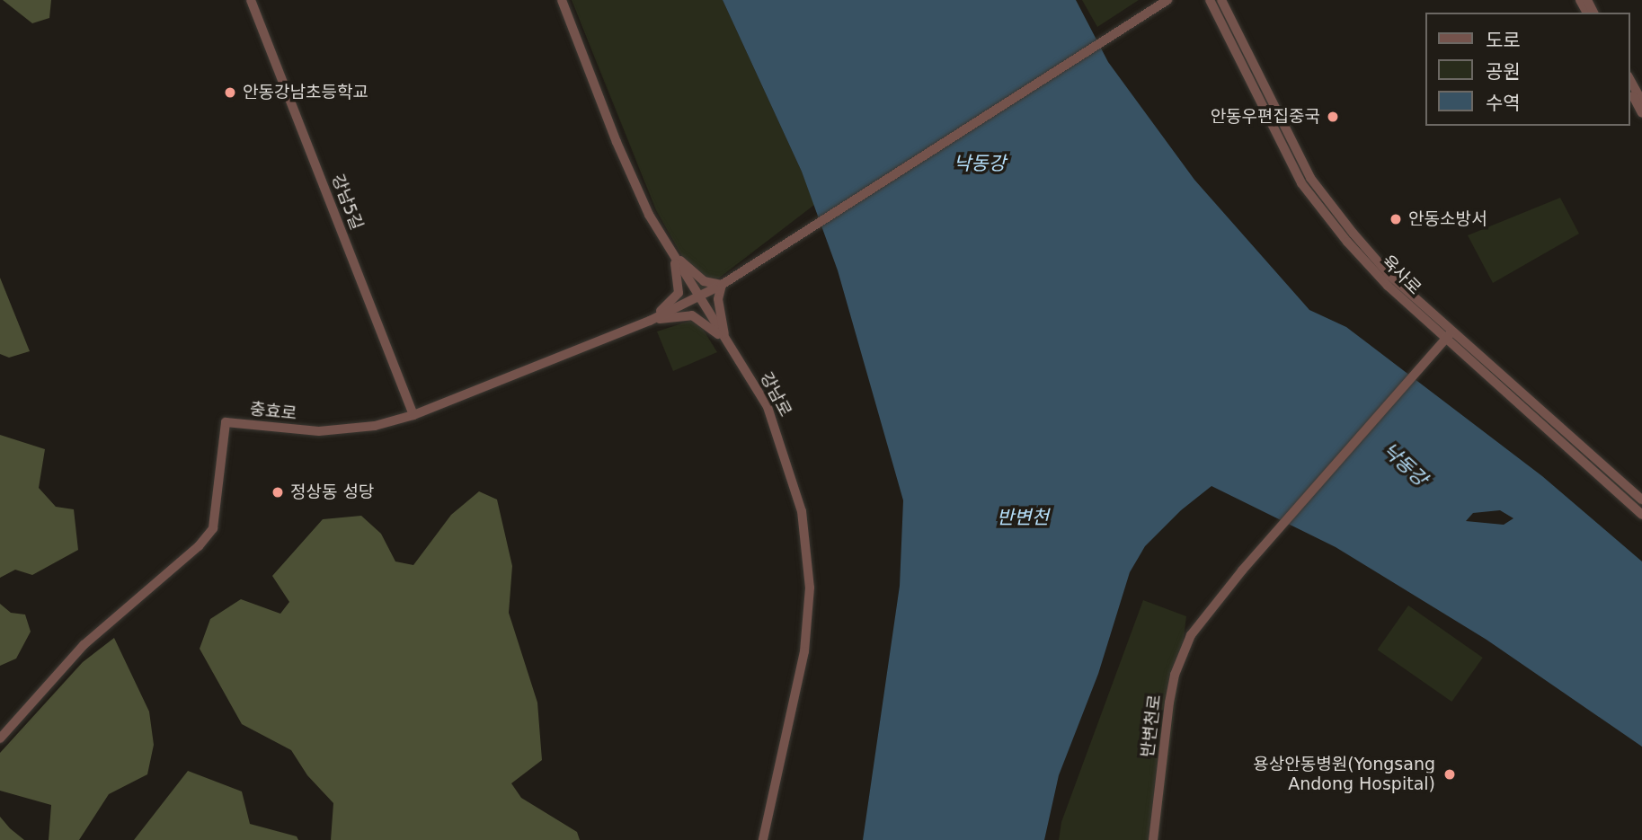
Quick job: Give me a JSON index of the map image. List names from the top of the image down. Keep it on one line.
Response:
{"streets":{"street":["강남5길","육사로","강남로","충효로","반변천로"]},"crossings":[["강남5길","충효로"],["육사로","반변천로"],["강남로","충효로"]],"water":["낙동강","반변천"],"places":["안동강남초등학교","안동우편집중국","안동소방서","정상동 성당","용상안동병원(Yongsang Andong Hospital)"],"legend":["도로","공원","수역"]}
